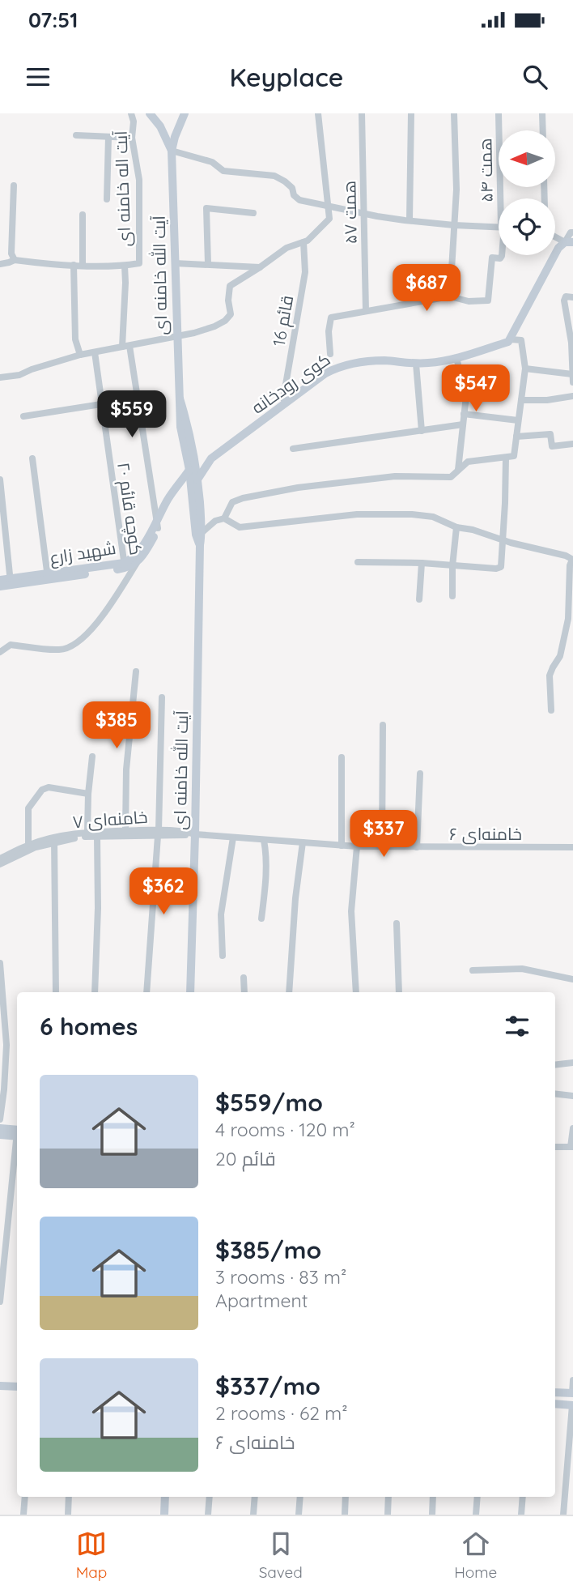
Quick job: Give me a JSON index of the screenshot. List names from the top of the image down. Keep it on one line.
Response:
{"streets":{"street":["همت ۵۴","آیت اله خامنه ای","همت ۵۷","آیت الله خامنه ای","قائم 16","کوی رودخانه","کوچه قائم ۲۰","شهید زارع","خامنه‌ای ۷","خامنه‌ای ۶"]},"crossings":[["آیت الله خامنه ای","شهید زارع"],["آیت الله خامنه ای","خامنه‌ای ۷"],["آیت الله خامنه ای","خامنه‌ای ۶"],["قائم 16","کوی رودخانه"],["کوی رودخانه","شهید زارع"],["کوچه قائم ۲۰","شهید زارع"],["خامنه‌ای ۷","خامنه‌ای ۶"]],"north":"left","page":{"status":"07:51","header":"Keyplace","price":["$687","$547","$559","$385","$337","$362"],"heading":"6 homes","list":[{"name":"$559/mo","note":"4 rooms · 120 m² · قائم 20"},{"name":"$385/mo","note":"3 rooms · 83 m² · Apartment"},{"name":"$337/mo","note":"2 rooms · 62 m² · خامنه‌ای ۶"}],"tabs":["Map","Saved","Home"]}}
